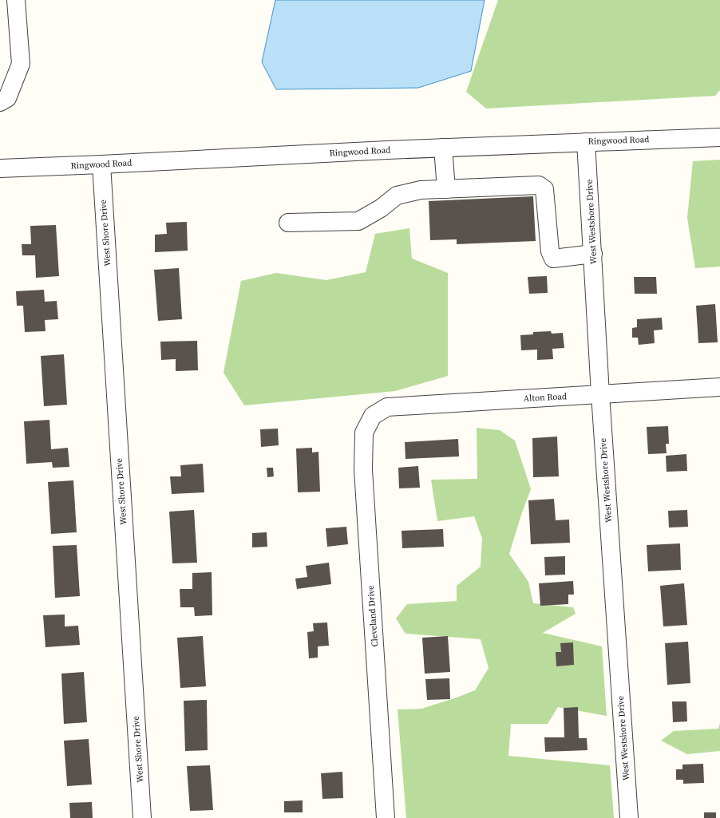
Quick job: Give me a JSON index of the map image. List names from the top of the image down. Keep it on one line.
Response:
{"streets":{"street":["Ringwood Road","West Westshore Drive","West Shore Drive","Alton Road","Cleveland Drive"]},"crossings":[["Ringwood Road","West Westshore Drive"],["Ringwood Road","West Shore Drive"],["West Westshore Drive","Alton Road"],["Alton Road","Cleveland Drive"]]}
